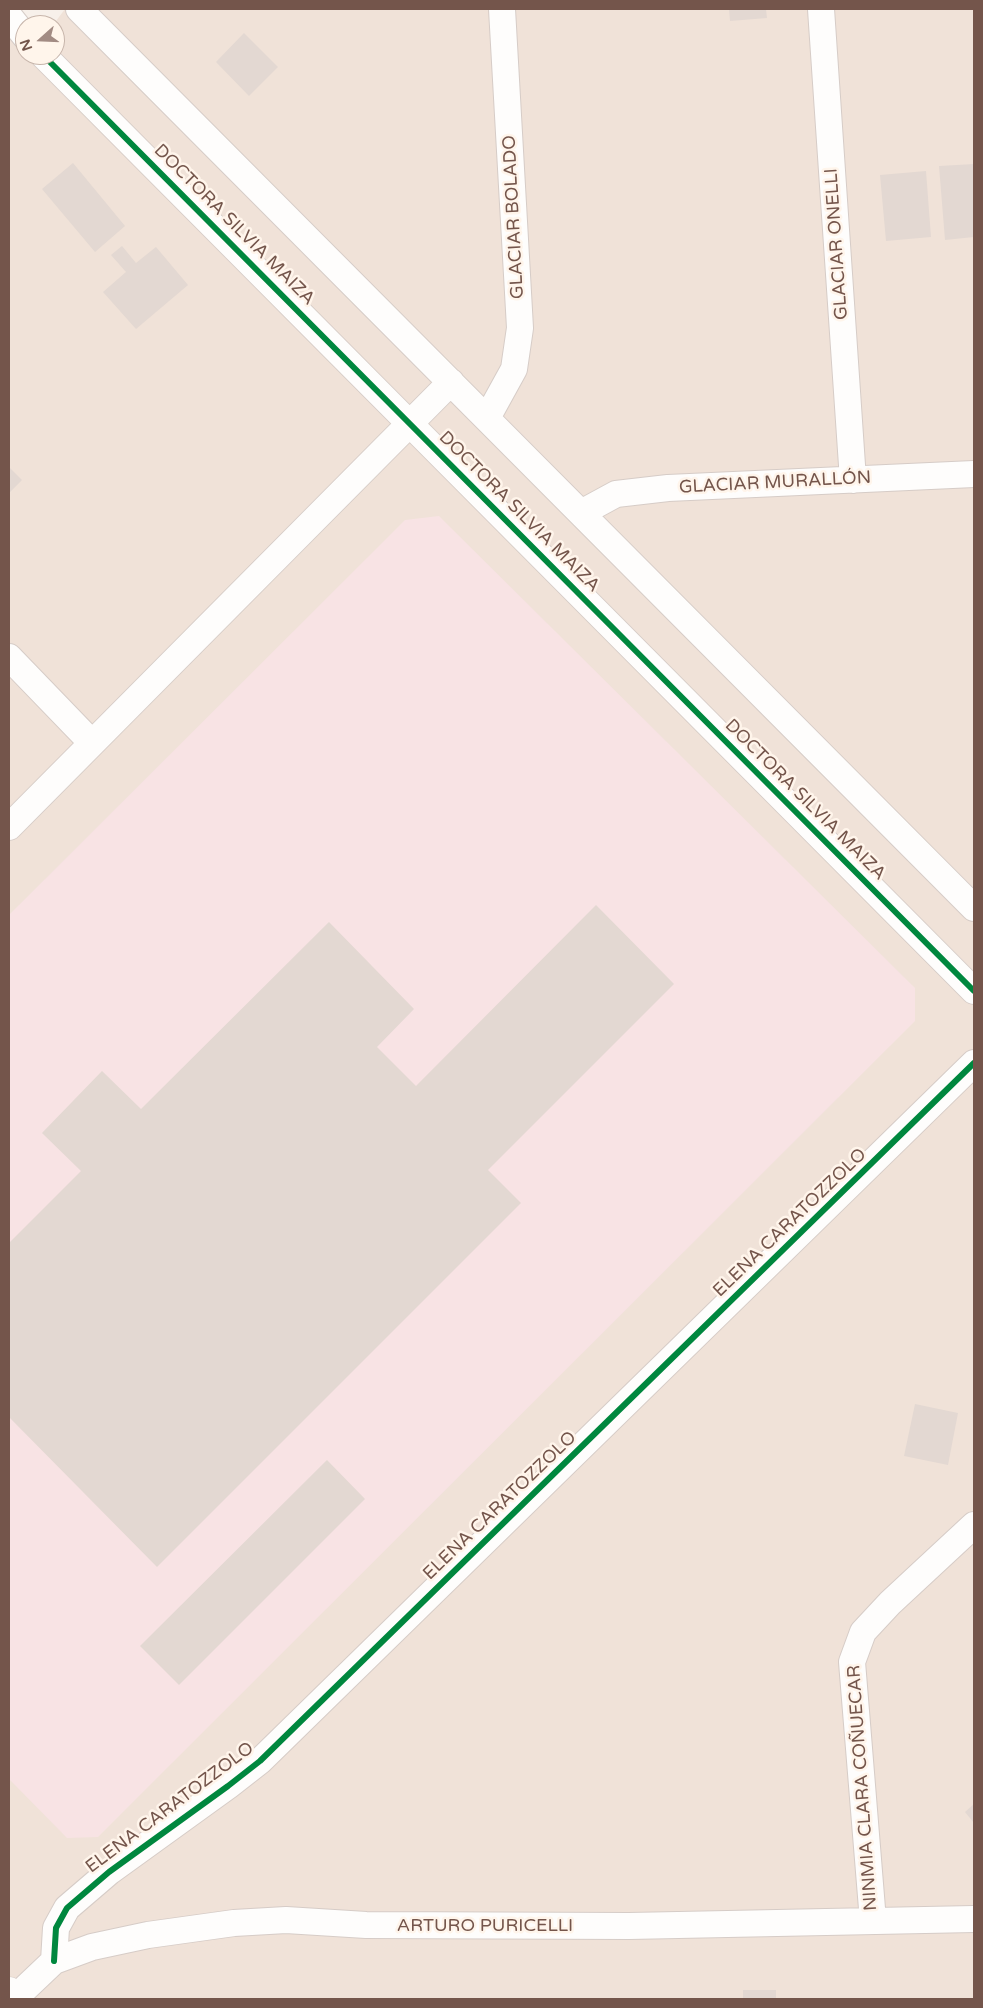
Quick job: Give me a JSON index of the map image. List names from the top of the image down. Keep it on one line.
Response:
{"streets":{"street":["GLACIAR BOLADO","DOCTORA SILVIA MAIZA","GLACIAR ONELLI","GLACIAR MURALLÓN","ELENA CARATOZZOLO","NINMIA CLARA COÑUECAR","ARTURO PURICELLI"]},"crossings":[["GLACIAR ONELLI","GLACIAR MURALLÓN"],["ELENA CARATOZZOLO","ARTURO PURICELLI"],["NINMIA CLARA COÑUECAR","ARTURO PURICELLI"]],"north":"left"}
